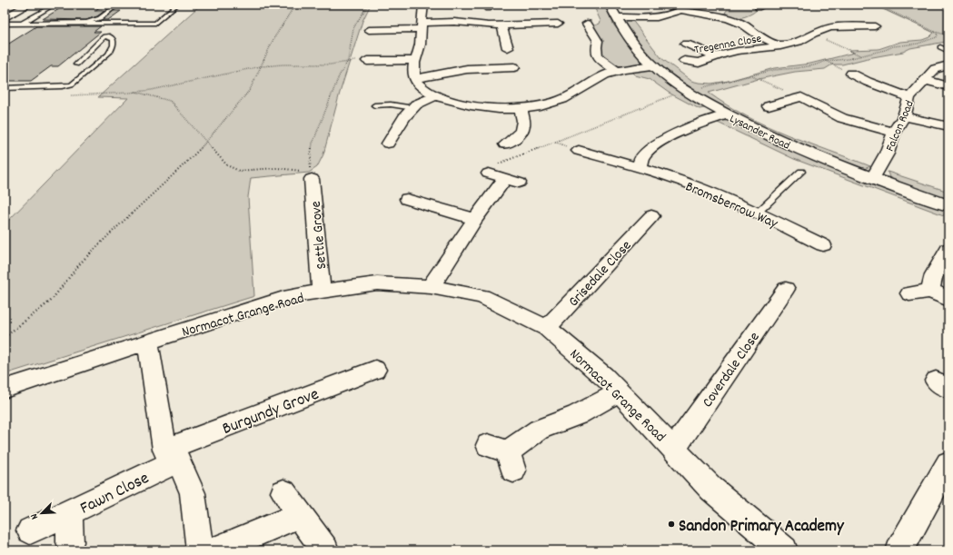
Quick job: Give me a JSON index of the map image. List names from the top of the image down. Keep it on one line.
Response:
{"streets":{"street":["Tregenna Close","Falcon Road","Lysander Road","Bromsberrow Way","Settle Grove","Grisedale Close","Normacot Grange Road","Coverdale Close","Burgundy Grove","Fawn Close"]},"crossings":[["Falcon Road","Lysander Road"],["Settle Grove","Normacot Grange Road"],["Grisedale Close","Normacot Grange Road"],["Normacot Grange Road","Coverdale Close"],["Burgundy Grove","Fawn Close"]],"places":["Sandon Primary Academy"],"north":"bottom left"}
